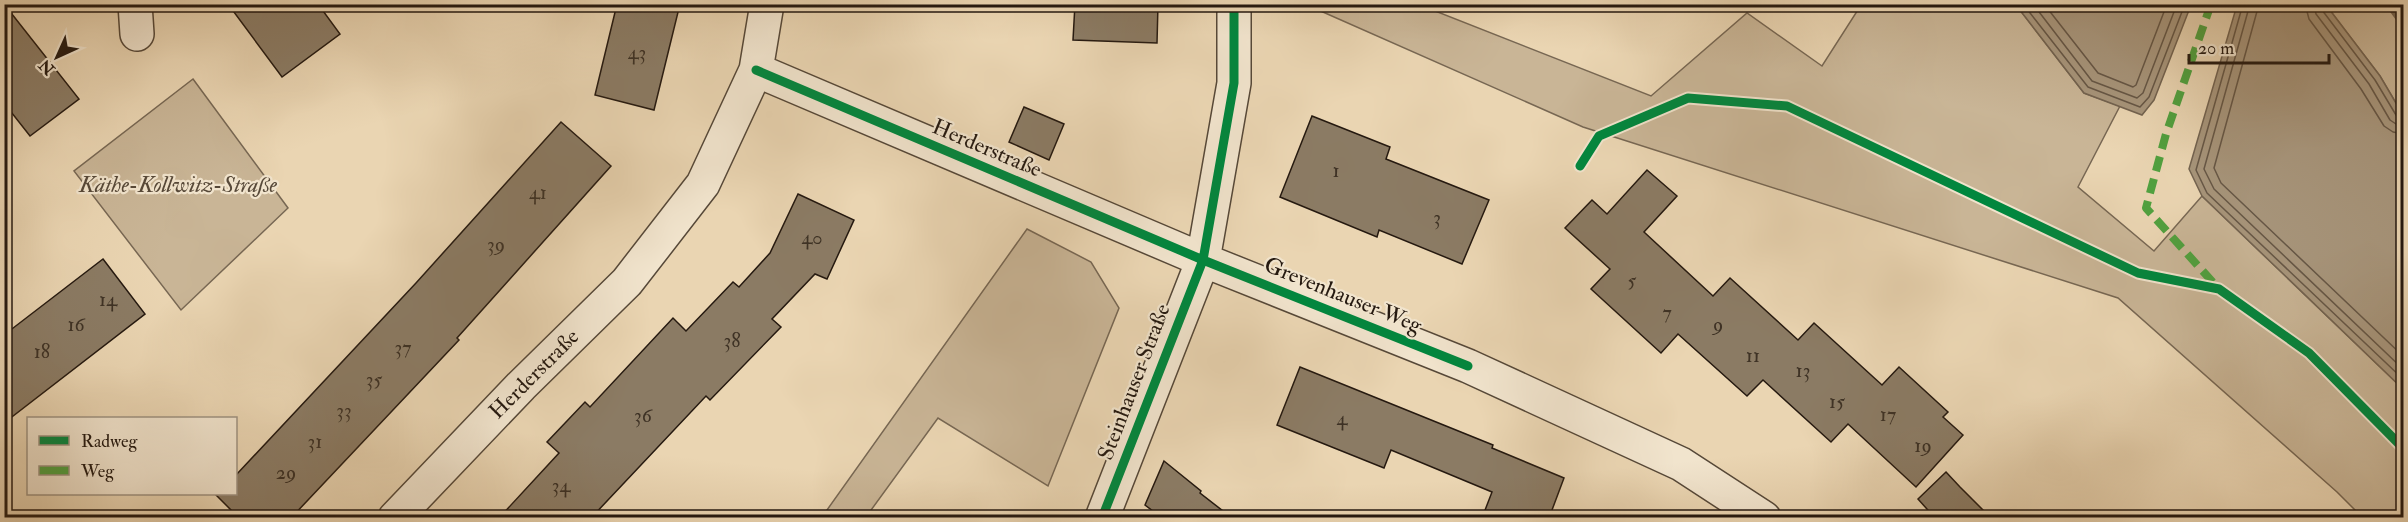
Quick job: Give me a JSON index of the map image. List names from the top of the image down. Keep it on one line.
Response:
{"streets":{"street":["Herderstraße","Grevenhauser Weg","Steinhauser Straße"]},"crossings":[["Herderstraße","Grevenhauser Weg"],["Herderstraße","Steinhauser Straße"],["Grevenhauser Weg","Steinhauser Straße"]],"parks":["Käthe-Kollwitz-Straße"],"house_numbers":["43","1","41","3","40","39","5","14","7","16","9","38","37","18","11","13","35","15","33","17","36","4","31","19","29","34"],"legend":["Radweg","Weg"],"scale_bar":"20 m","north":"bottom left"}
